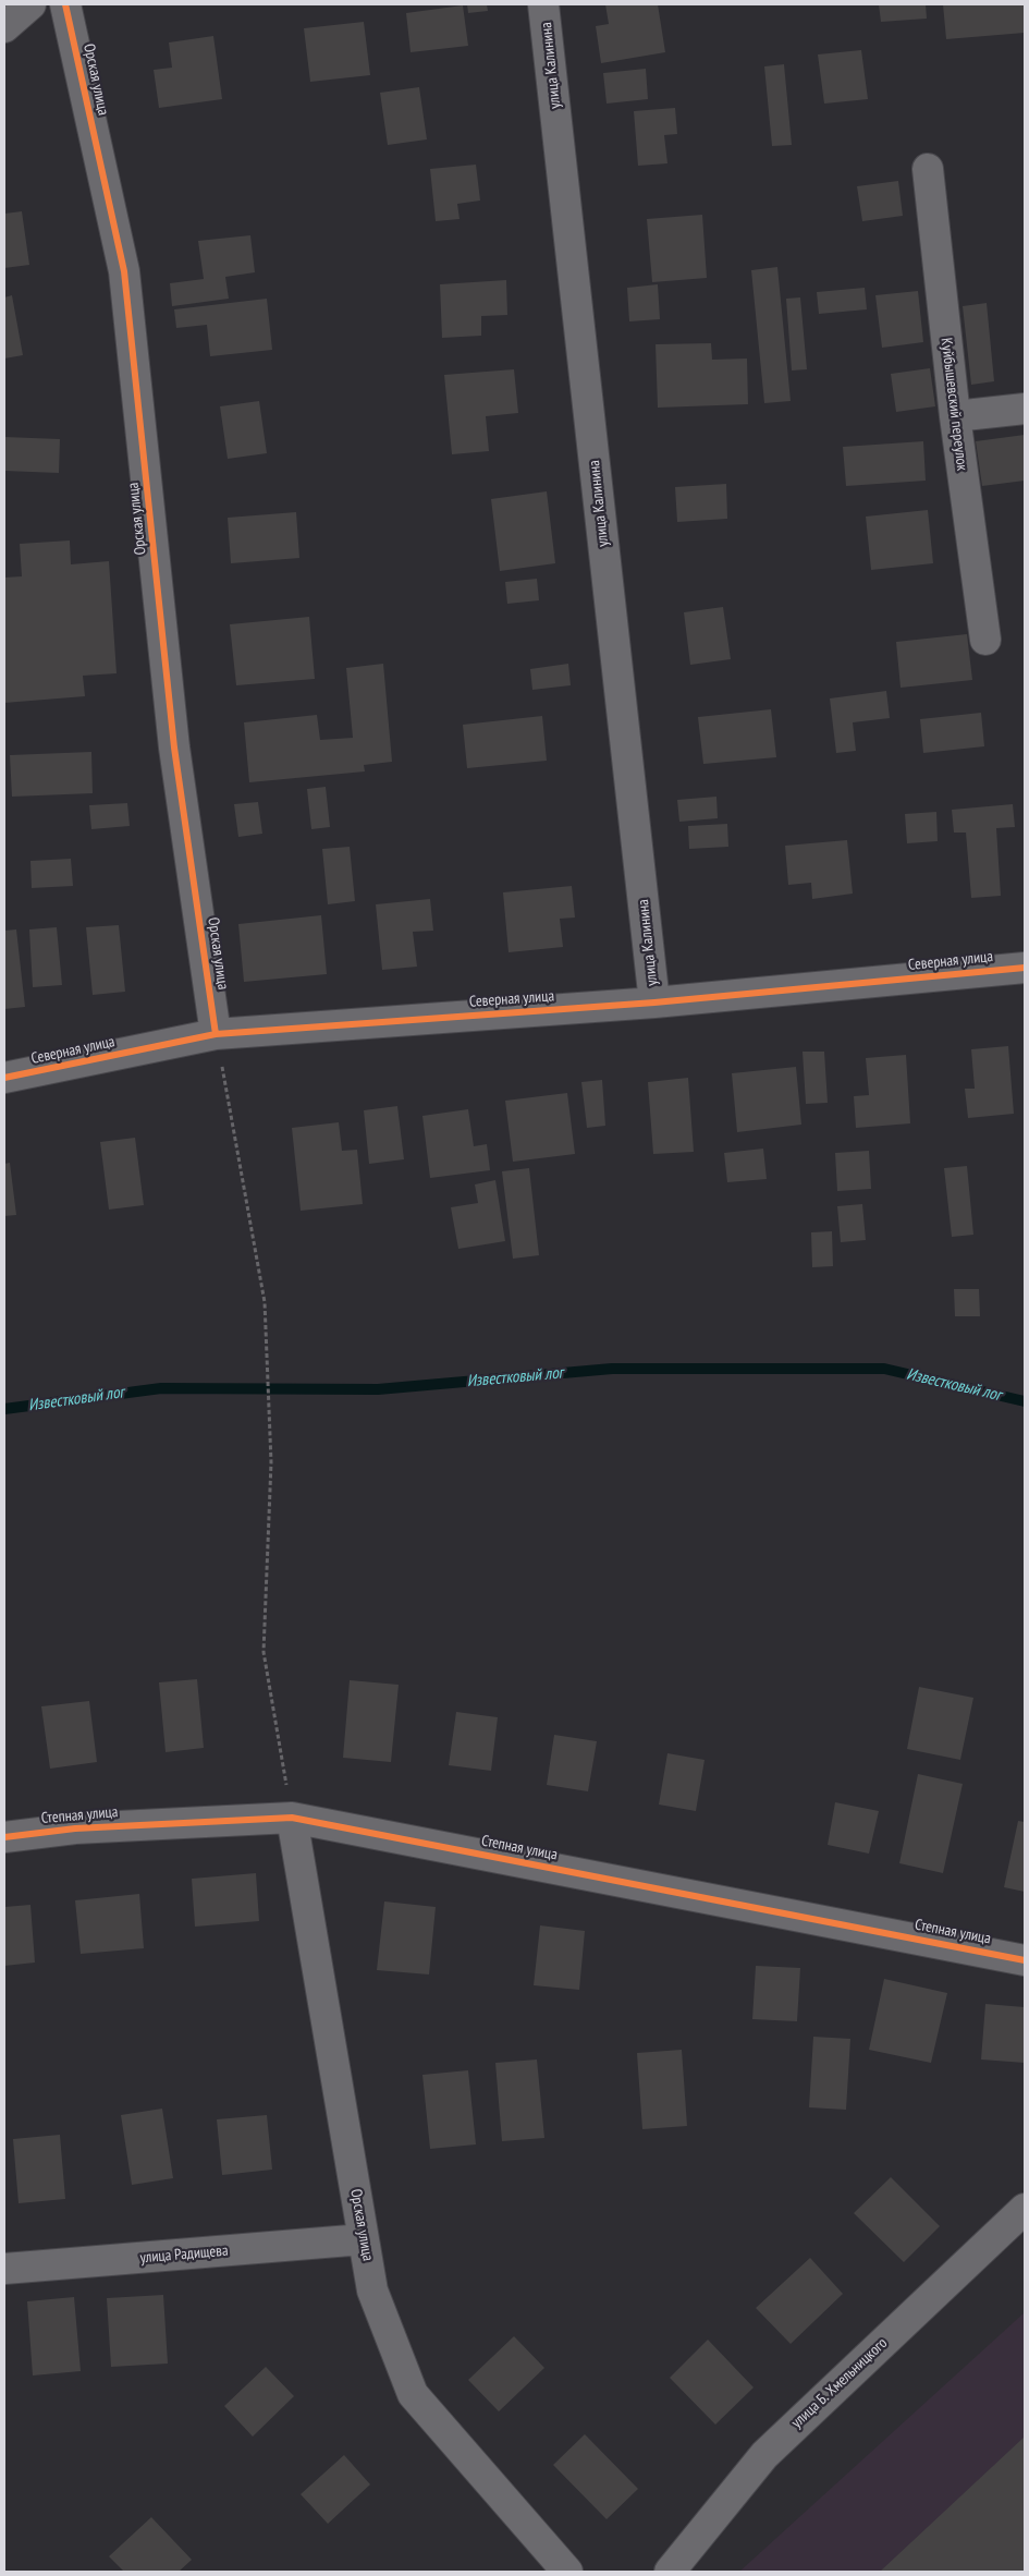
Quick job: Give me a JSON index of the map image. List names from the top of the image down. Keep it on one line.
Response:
{"streets":{"street":["улица Калинина","Орская улица","Куйбышевский переулок","Северная улица","Степная улица","улица Радищева","улица Б. Хмельницкого"]},"crossings":[["улица Калинина","Северная улица"],["Орская улица","Северная улица"],["Орская улица","Степная улица"],["Орская улица","улица Радищева"]],"water":["Известковый лог"]}
